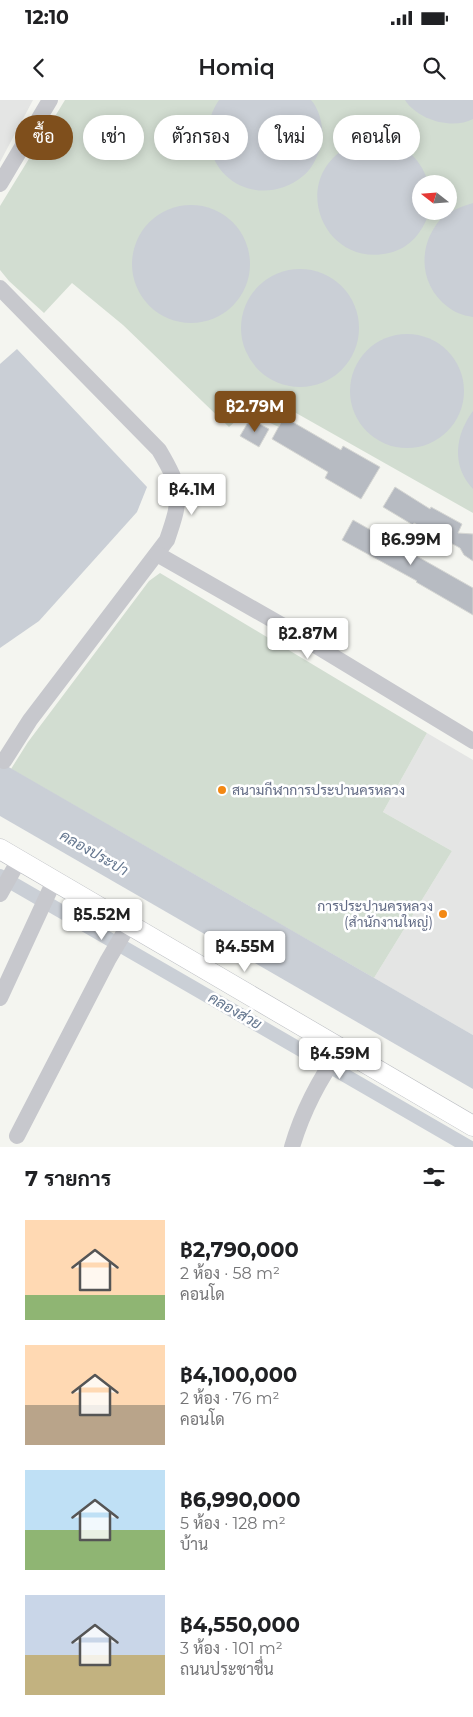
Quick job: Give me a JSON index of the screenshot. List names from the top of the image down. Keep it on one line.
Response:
{"water":["คลองประปา","คลองส่วย"],"places":["สนามกีฬาการประปานครหลวง","การประปานครหลวง (สำนักงานใหญ่)"],"north":"left","page":{"status":"12:10","header":"Homiq","chip":["ซื้อ","เช่า","ตัวกรอง","ใหม่","คอนโด"],"price":["฿2.79M","฿4.1M","฿6.99M","฿2.87M","฿5.52M","฿4.55M","฿4.59M"],"heading":"7 รายการ","list":[{"name":"฿2,790,000","note":"2 ห้อง · 58 m² · คอนโด"},{"name":"฿4,100,000","note":"2 ห้อง · 76 m² · คอนโด"},{"name":"฿6,990,000","note":"5 ห้อง · 128 m² · บ้าน"},{"name":"฿4,550,000","note":"3 ห้อง · 101 m² · ถนนประชาชื่น"}]}}
